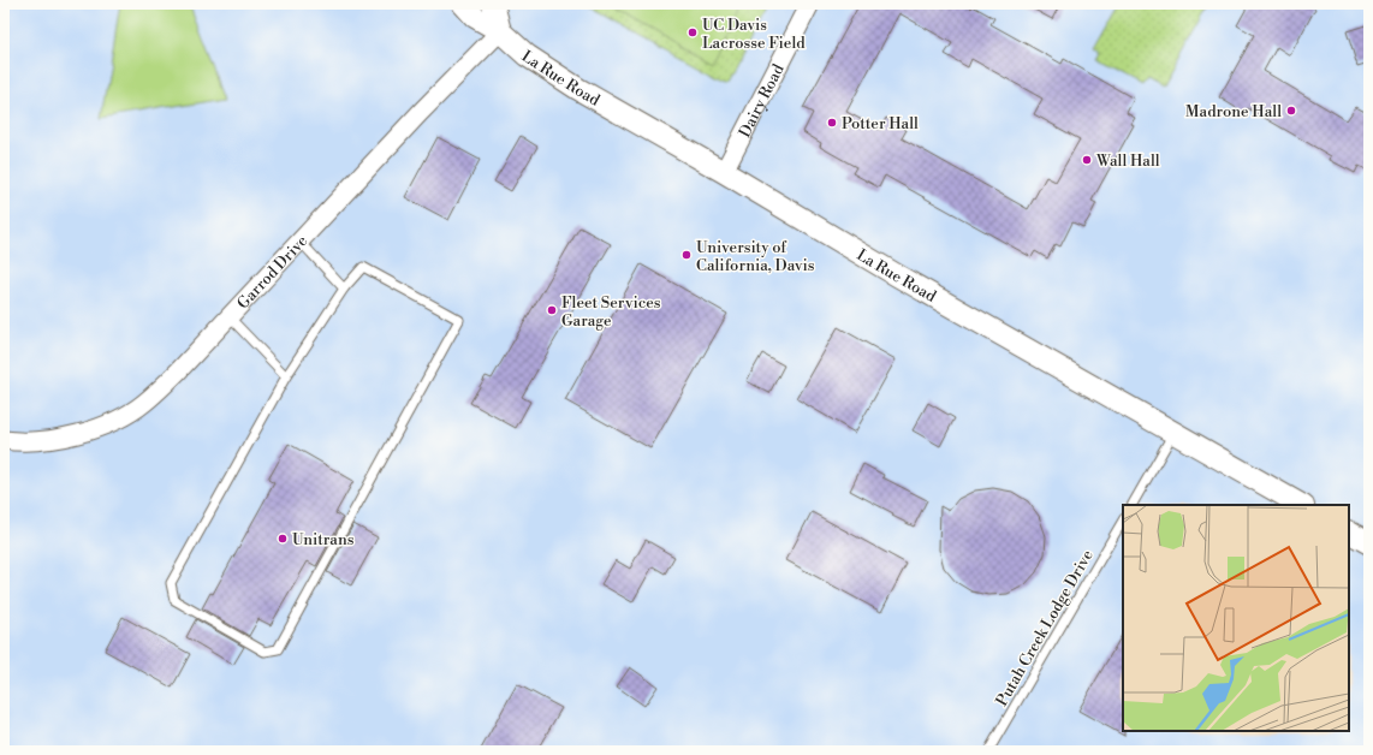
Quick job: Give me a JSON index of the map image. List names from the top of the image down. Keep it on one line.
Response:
{"streets":{"street":["La Rue Road","Dairy Road","Garrod Drive"],"lane":["Putah Creek Lodge Drive"]},"crossings":[["La Rue Road","Dairy Road"],["La Rue Road","Garrod Drive"]],"places":["UC Davis Lacrosse Field","Madrone Hall","Potter Hall","Wall Hall","University of California, Davis","Fleet Services Garage","Unitrans"]}
